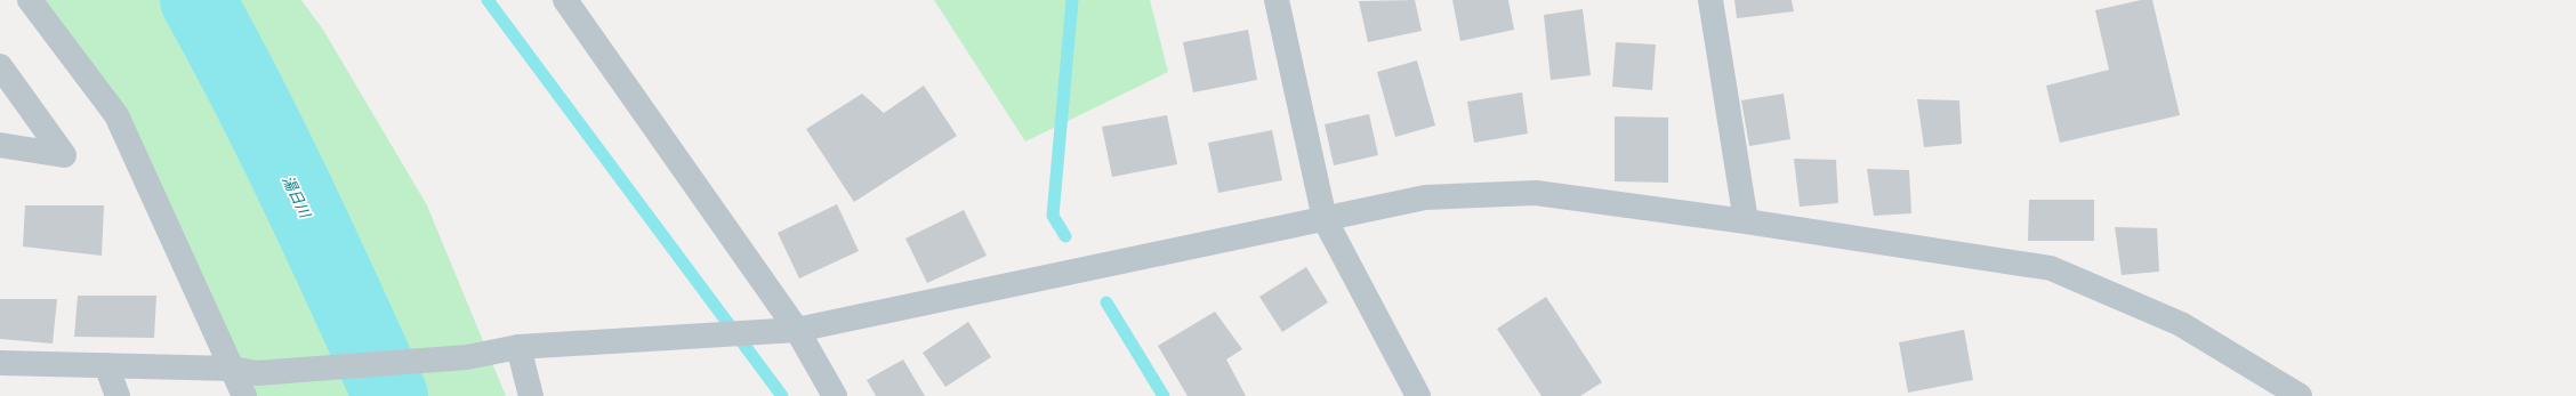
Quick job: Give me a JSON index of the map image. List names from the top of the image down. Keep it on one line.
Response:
{"water":["湯日川"]}
